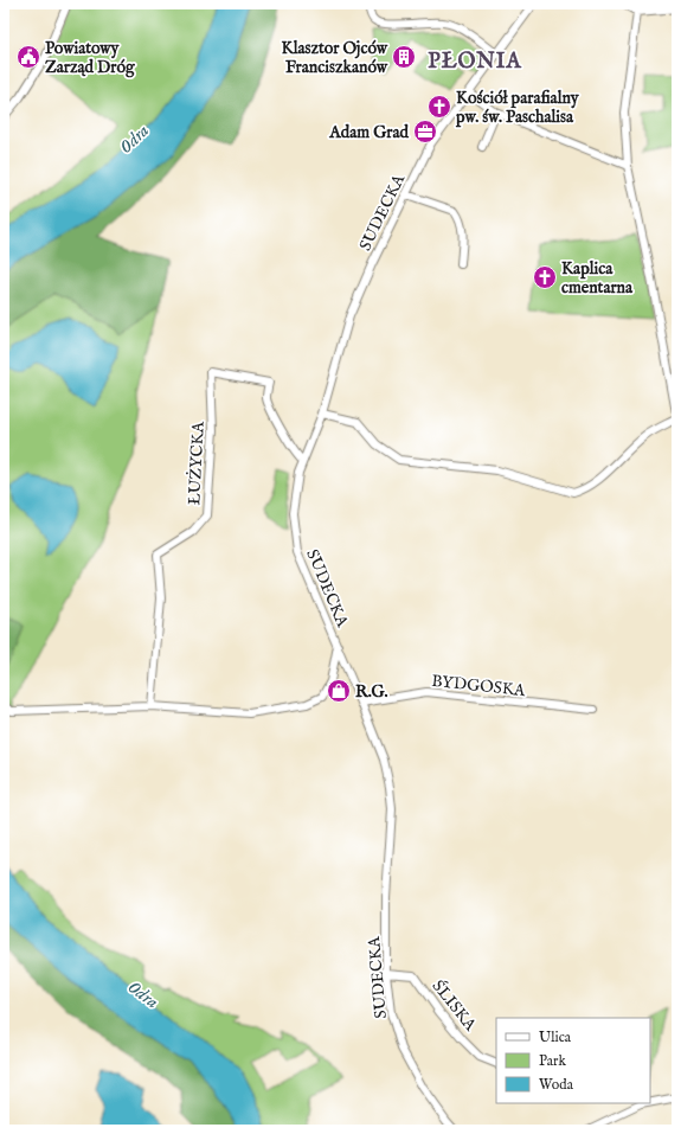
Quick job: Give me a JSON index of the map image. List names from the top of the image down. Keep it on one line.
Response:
{"streets":{"street":["SUDECKA","ŁUŻYCKA","BYDGOSKA","ŚLISKA"]},"crossings":[["SUDECKA","ŁUŻYCKA"],["SUDECKA","BYDGOSKA"],["SUDECKA","ŚLISKA"]],"districts":["PŁONIA"],"water":["Odra"],"places":{"public building":["Powiatowy Zarząd Dróg"],"building":["Klasztor Ojców Franciszkanów"],"church":["Kościół parafialny pw. św. Paschalisa","Kaplica cmentarna"],"office":["Adam Grad"],"shop":["R.G."]},"legend":["Ulica","Park","Woda"]}
